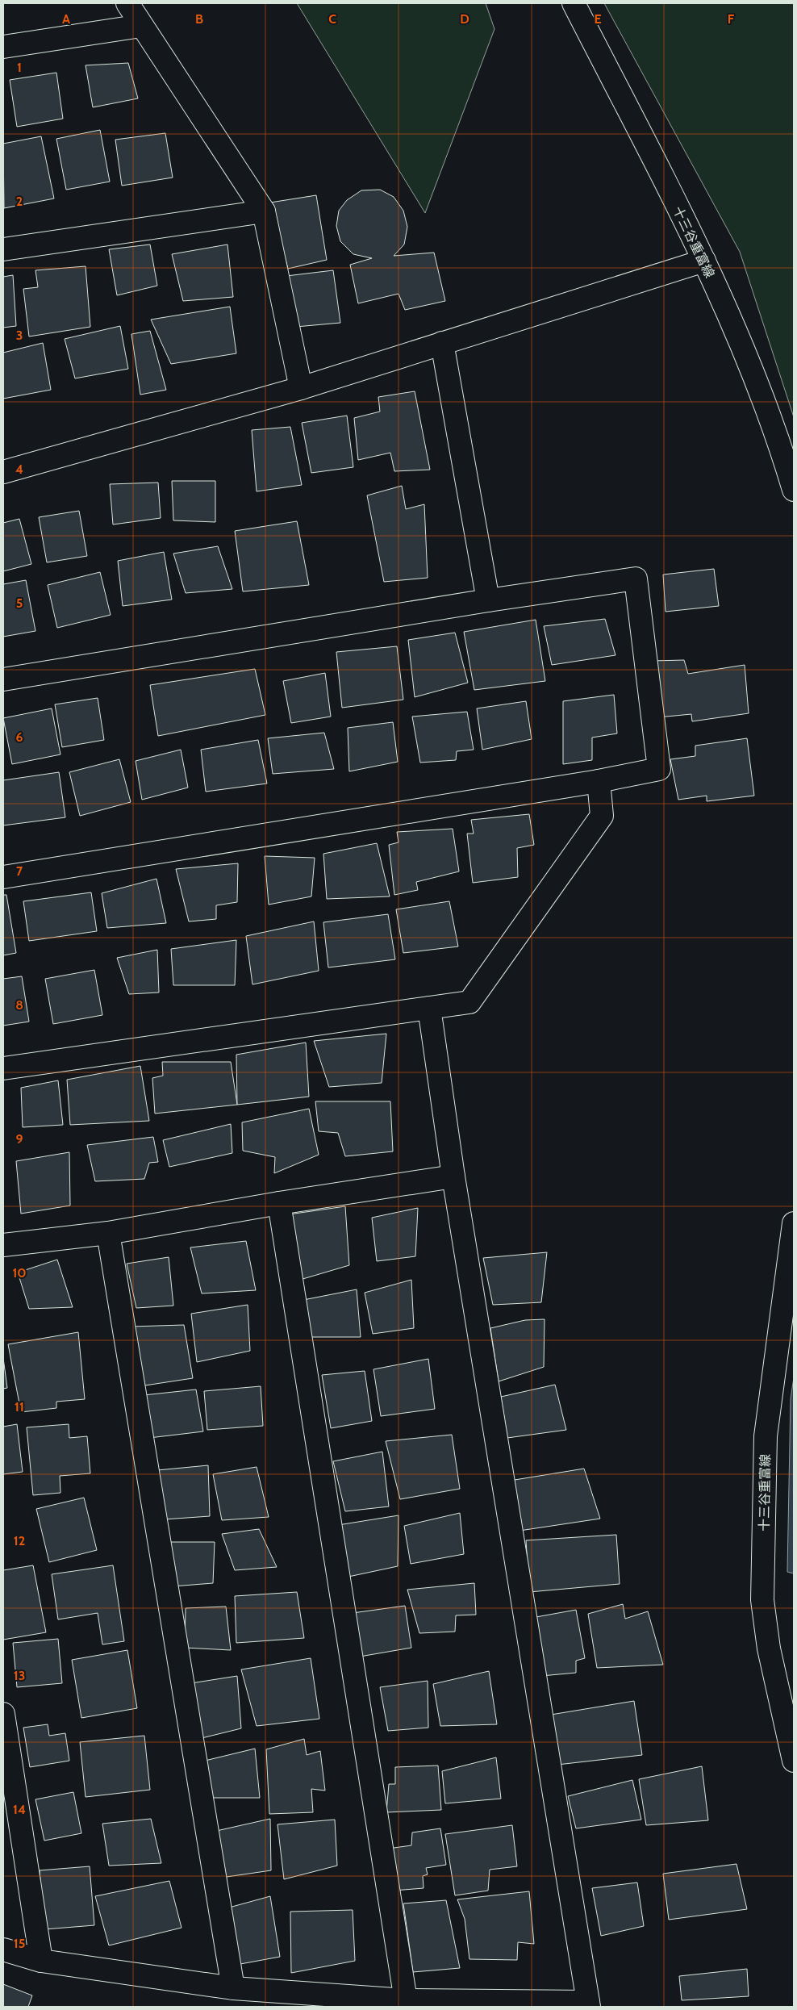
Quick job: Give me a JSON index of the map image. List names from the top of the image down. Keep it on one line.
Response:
{"streets":{"street":["十三谷重富線"]},"grid":{"columns":["A","B","C","D","E","F"],"rows":["1","2","3","4","5","6","7","8","9","10","11","12","13","14","15"]}}
